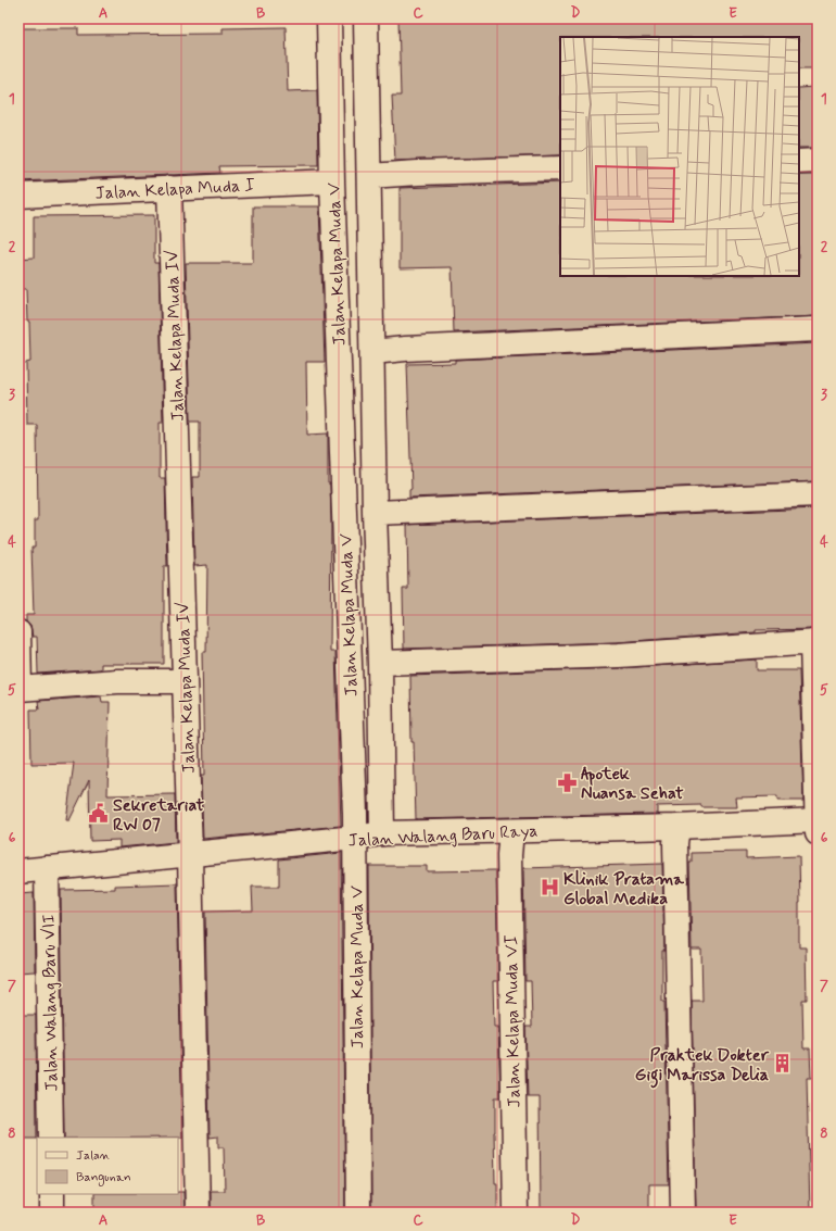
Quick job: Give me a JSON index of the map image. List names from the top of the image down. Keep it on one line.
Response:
{"streets":{"street":["Jalan Kelapa Muda I","Jalan Kelapa Muda V","Jalan Kelapa Muda IV","Jalan Walang Baru Raya","Jalan Walang Baru VII","Jalan Kelapa Muda VI"]},"crossings":[["Jalan Kelapa Muda I","Jalan Kelapa Muda V"],["Jalan Kelapa Muda I","Jalan Kelapa Muda IV"],["Jalan Kelapa Muda V","Jalan Walang Baru Raya"],["Jalan Kelapa Muda IV","Jalan Walang Baru Raya"],["Jalan Walang Baru Raya","Jalan Walang Baru VII"],["Jalan Walang Baru Raya","Jalan Kelapa Muda VI"]],"places":{"pharmacy":["Apotek Nuansa Sehat"],"public building":["Sekretariat RW 07"],"hospital":["Klinik Pratama Global Medika"],"building":["Praktek Dokter Gigi Marissa Delia"]},"legend":["Jalan","Bangunan"],"grid":{"columns":["A","B","C","D","E"],"rows":["1","2","3","4","5","6","7","8"]}}
